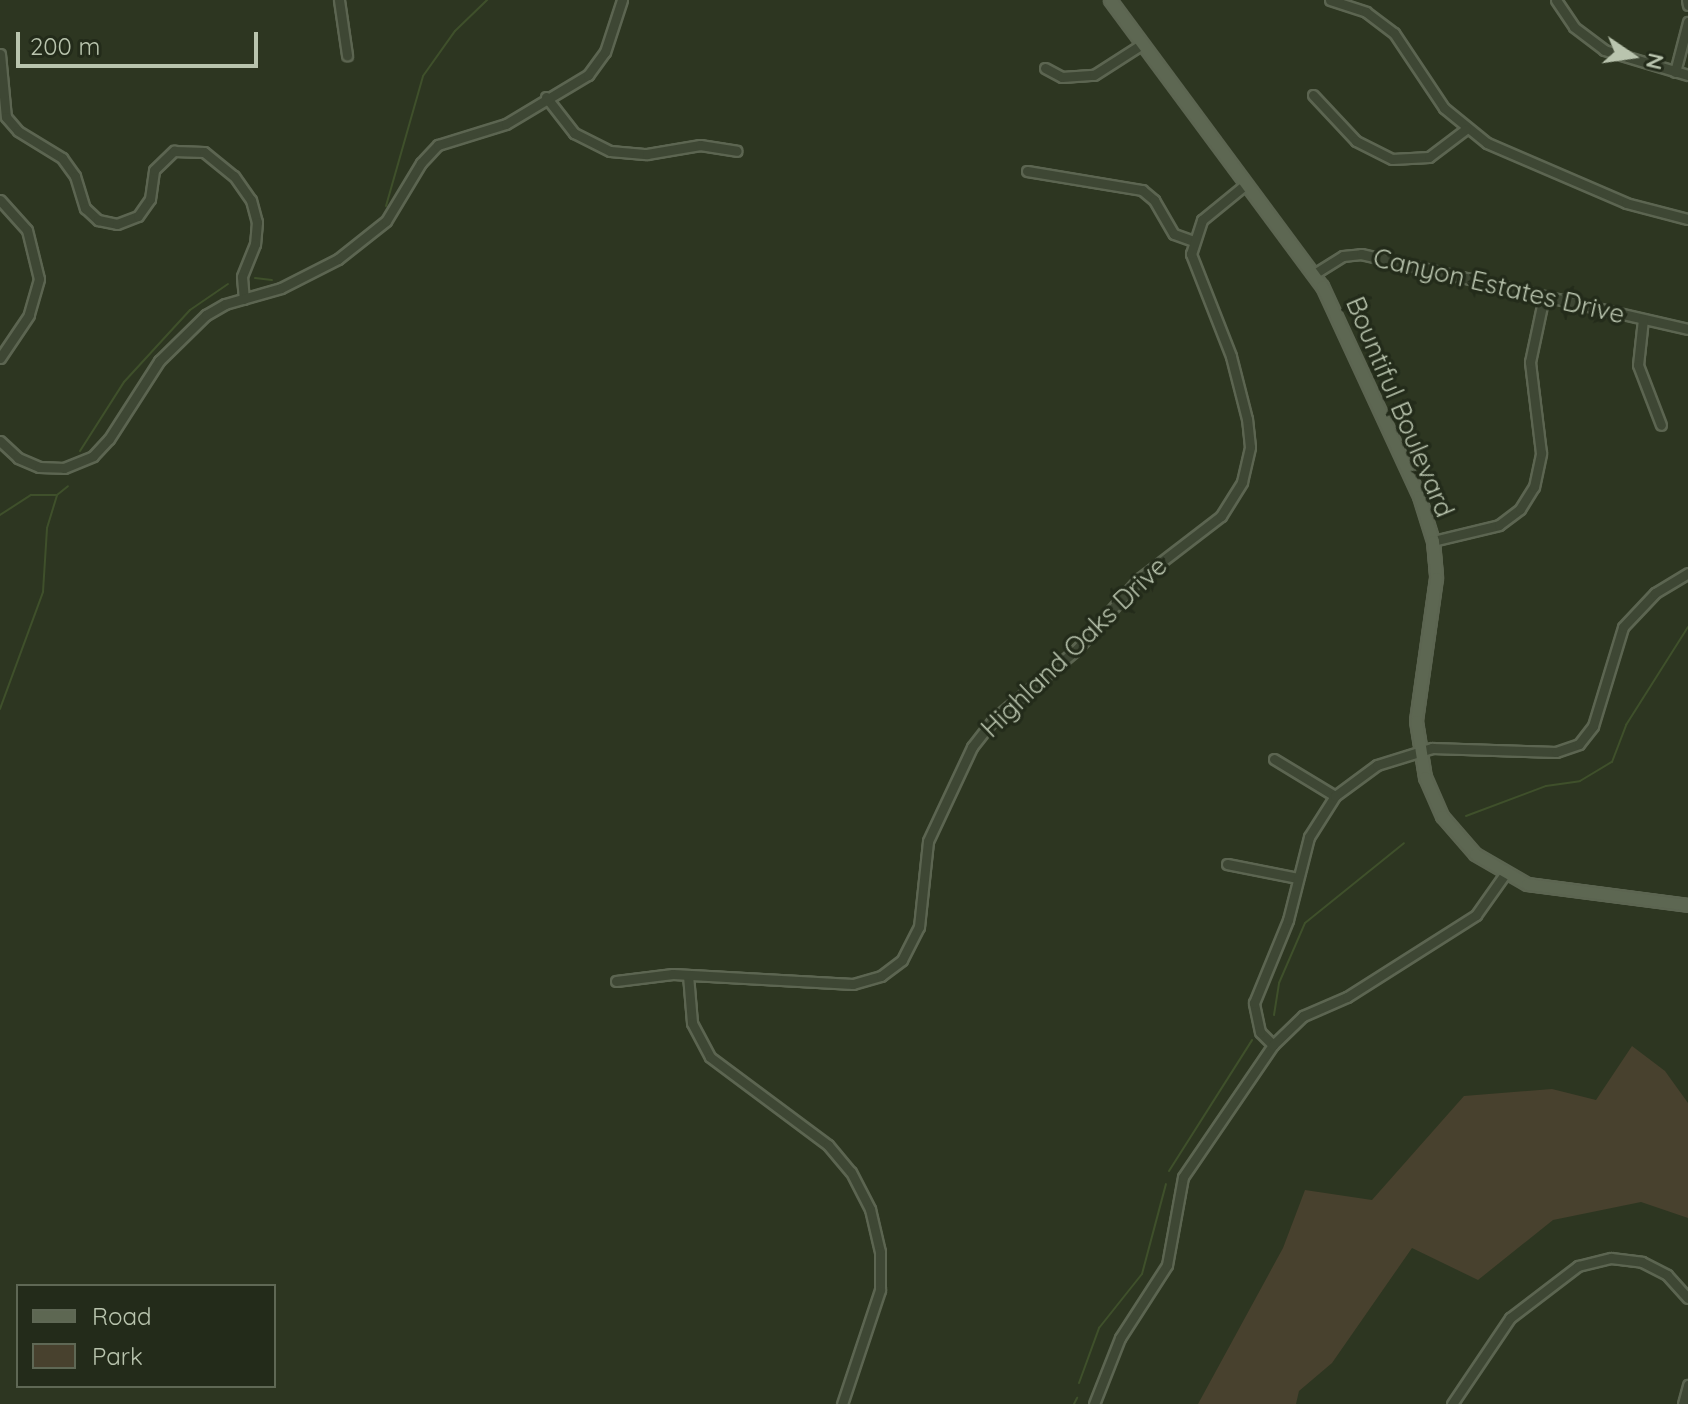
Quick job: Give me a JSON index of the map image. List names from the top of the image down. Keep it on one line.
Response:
{"streets":{"main road":["Bountiful Boulevard"],"street":["Canyon Estates Drive","Highland Oaks Drive"]},"crossings":[["Canyon Estates Drive","Bountiful Boulevard"]],"legend":["Road","Park"],"scale_bar":"200 m","north":"right"}
